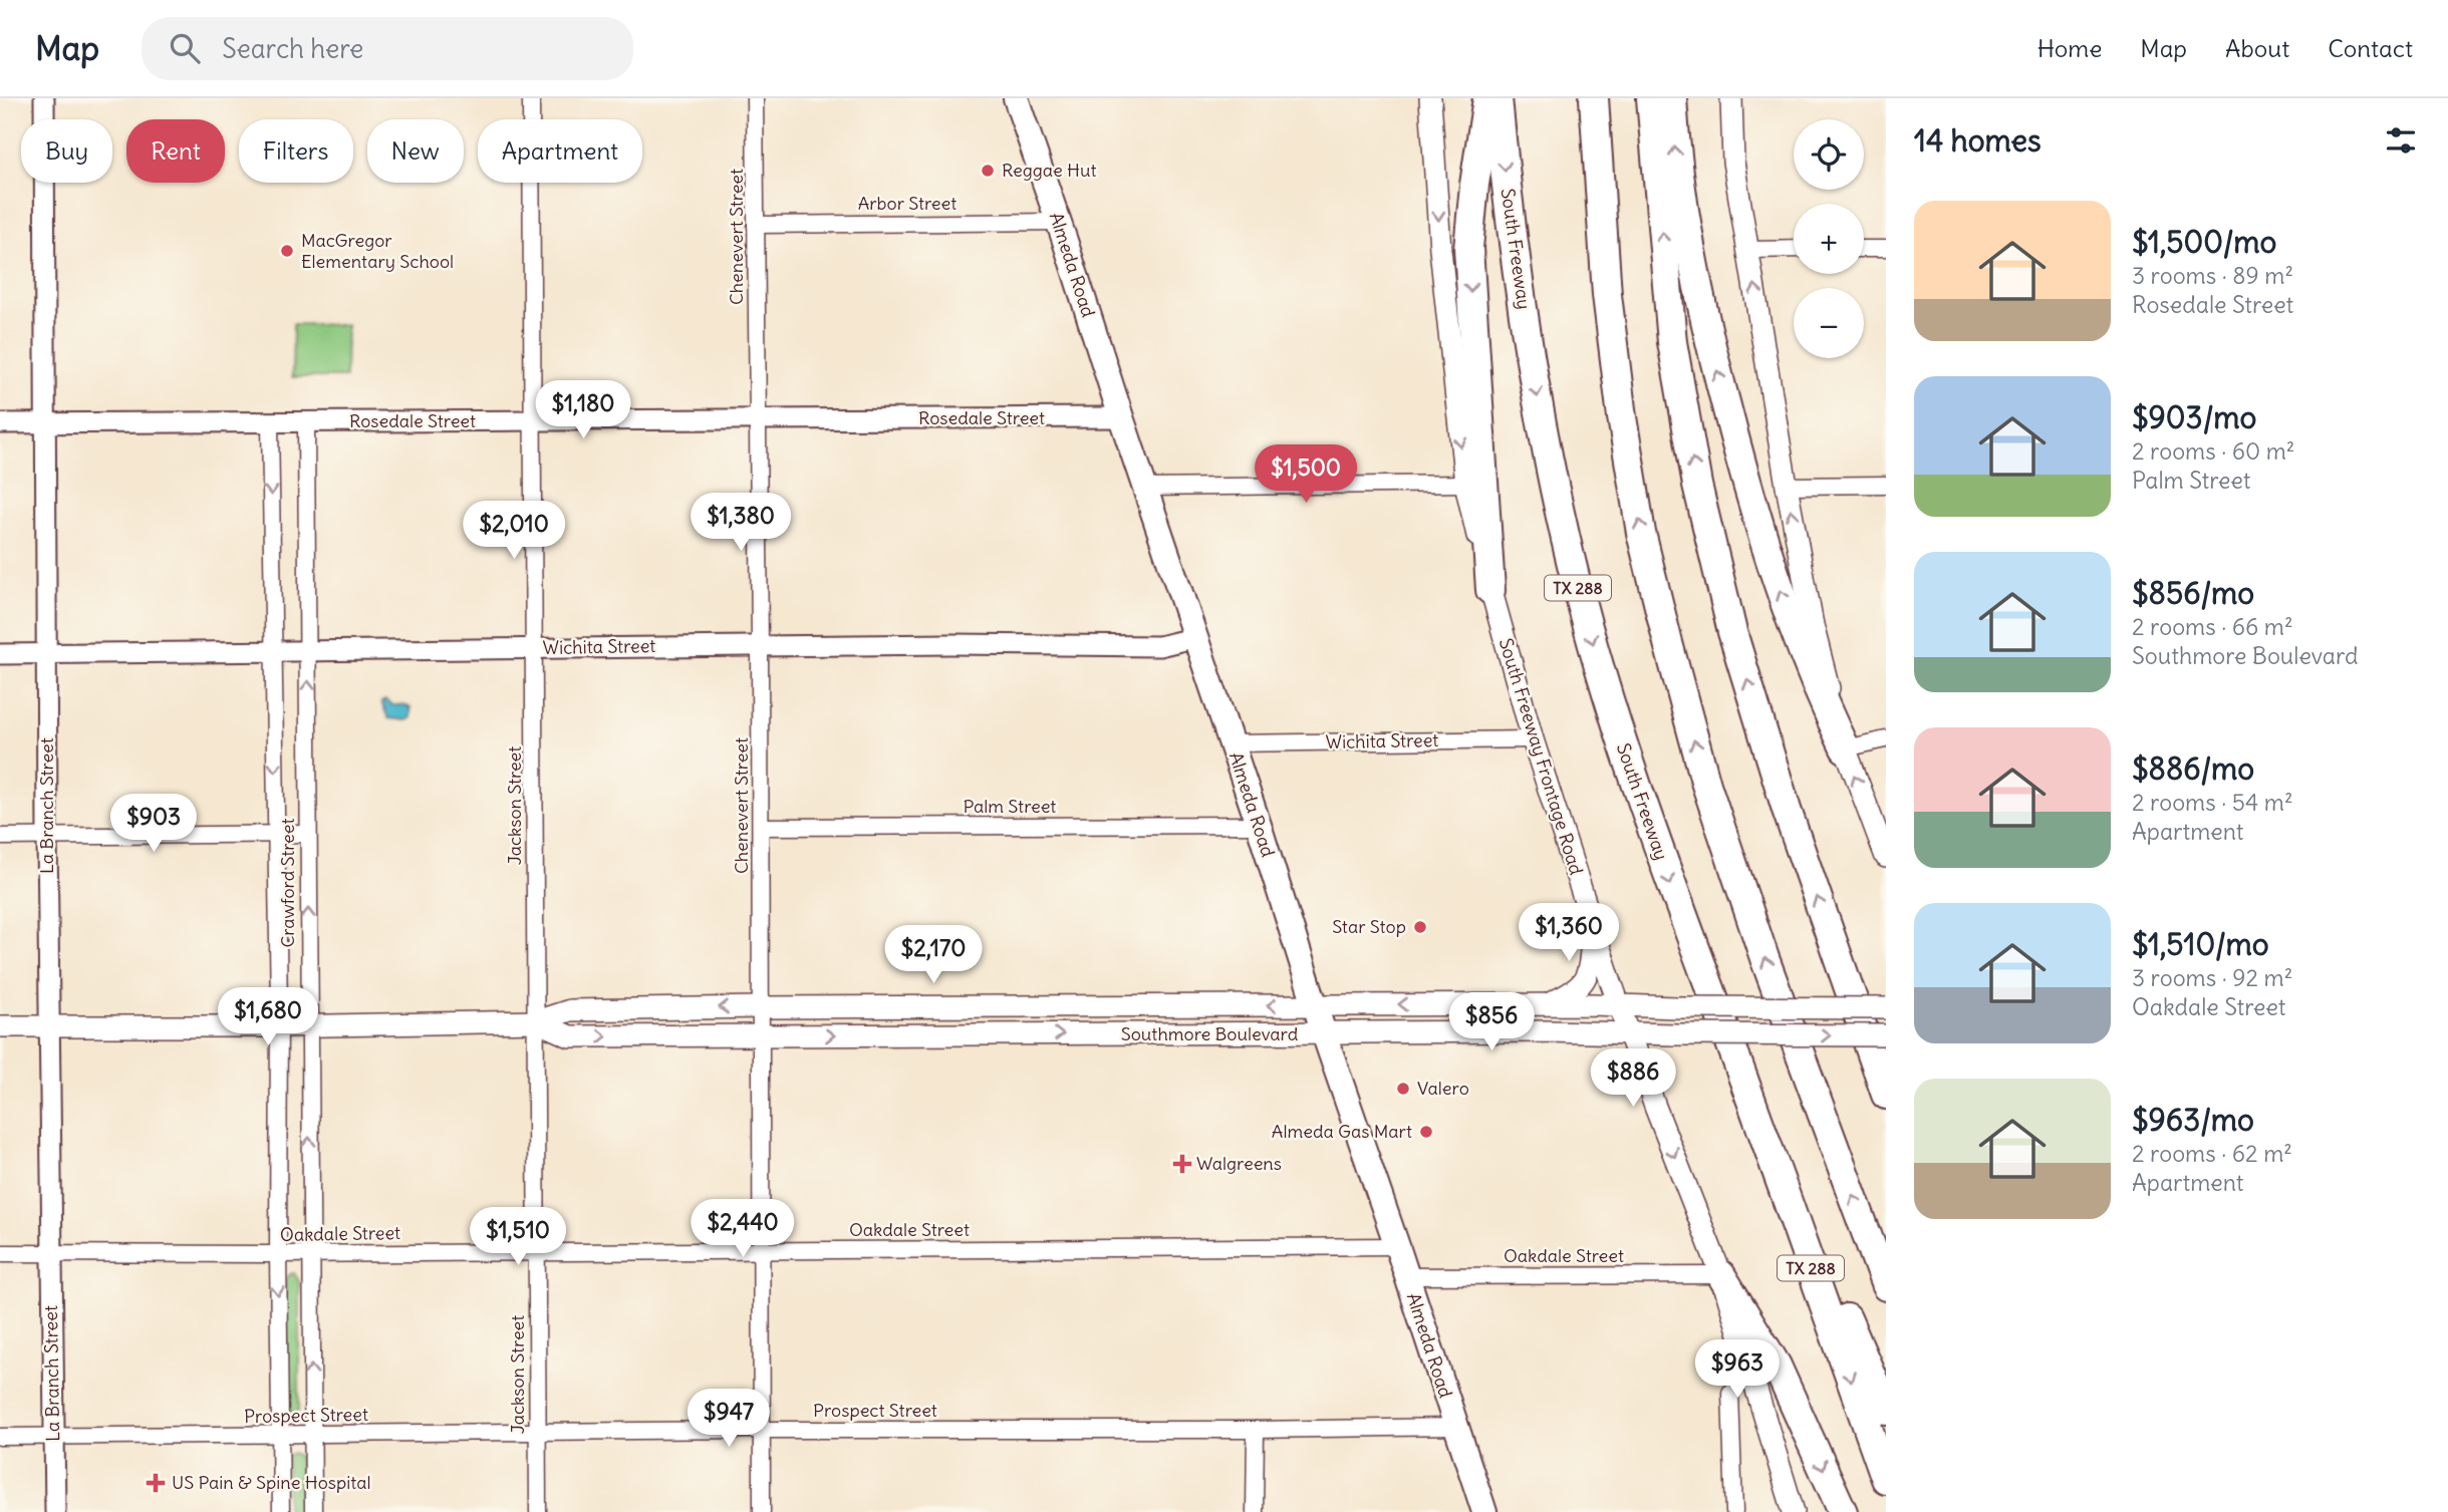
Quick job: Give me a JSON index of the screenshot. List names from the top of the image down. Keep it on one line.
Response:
{"streets":{"highway":["South Freeway","TX 288"],"main road":["Almeda Road","South Freeway Frontage Road","Southmore Boulevard"],"street":["Arbor Street","Chenevert Street","Rosedale Street","Wichita Street","La Branch Street","Jackson Street","Palm Street","Crawford Street","Oakdale Street","Prospect Street"]},"crossings":[["Arbor Street","Chenevert Street"],["Arbor Street","Almeda Road"],["Chenevert Street","Rosedale Street"],["Chenevert Street","Wichita Street"],["Chenevert Street","Palm Street"],["Chenevert Street","Southmore Boulevard"],["Chenevert Street","Oakdale Street"],["Chenevert Street","Prospect Street"],["Almeda Road","Rosedale Street"],["Almeda Road","Wichita Street"],["Almeda Road","Palm Street"],["Almeda Road","Southmore Boulevard"],["Almeda Road","Oakdale Street"],["Almeda Road","Prospect Street"],["Rosedale Street","La Branch Street"],["Rosedale Street","Jackson Street"],["Rosedale Street","Crawford Street"],["Wichita Street","South Freeway Frontage Road"],["Wichita Street","La Branch Street"],["Wichita Street","Jackson Street"],["Wichita Street","Crawford Street"],["South Freeway Frontage Road","Southmore Boulevard"],["South Freeway Frontage Road","Oakdale Street"],["La Branch Street","Southmore Boulevard"],["La Branch Street","Oakdale Street"],["La Branch Street","Prospect Street"],["Jackson Street","Southmore Boulevard"],["Jackson Street","Oakdale Street"],["Jackson Street","Prospect Street"],["Crawford Street","Southmore Boulevard"],["Crawford Street","Oakdale Street"],["Crawford Street","Prospect Street"]],"one_way":["South Freeway Frontage Road"],"places":{"other":["Reggae Hut","MacGregor Elementary School","Star Stop","Valero","Almeda Gas Mart"],"health":["Walgreens","US Pain & Spine Hospital"]},"page":{"header":"Map","search":"Search here","nav":["Home","Map","About","Contact"],"heading":"14 homes","map_buttons":["+","−"],"chip":["Buy","Rent","Filters","New","Apartment"],"list":[{"name":"$1,500/mo","note":"3 rooms · 89 m² · Rosedale Street"},{"name":"$903/mo","note":"2 rooms · 60 m² · Palm Street"},{"name":"$856/mo","note":"2 rooms · 66 m² · Southmore Boulevard"},{"name":"$886/mo","note":"2 rooms · 54 m² · Apartment"},{"name":"$1,510/mo","note":"3 rooms · 92 m² · Oakdale Street"},{"name":"$963/mo","note":"2 rooms · 62 m² · Apartment"}],"price":["$1,180","$1,500","$1,380","$2,010","$903","$1,360","$2,170","$1,680","$856","$886","$2,440","$1,510","$963","$947"]}}
